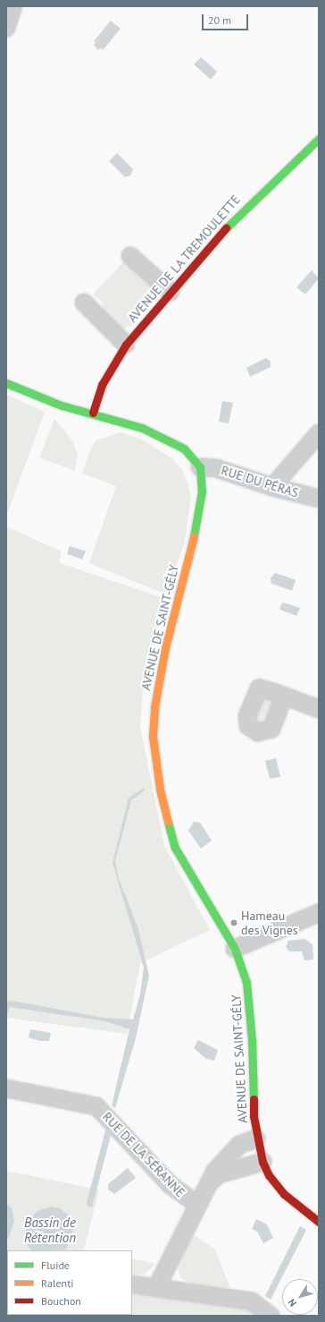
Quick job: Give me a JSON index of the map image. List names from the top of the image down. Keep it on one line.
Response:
{"streets":{"street":["AVENUE DE LA TREMOULETTE","RUE DU PÉRAS","AVENUE DE SAINT-GÉLY","RUE DE LA SÉRANNE"]},"crossings":[["RUE DU PÉRAS","AVENUE DE SAINT-GÉLY"]],"water":["Bassin de Rétention"],"places":["Hameau des Vignes"],"legend":["Fluide","Ralenti","Bouchon"],"scale_bar":"20 m","north":"bottom left"}
